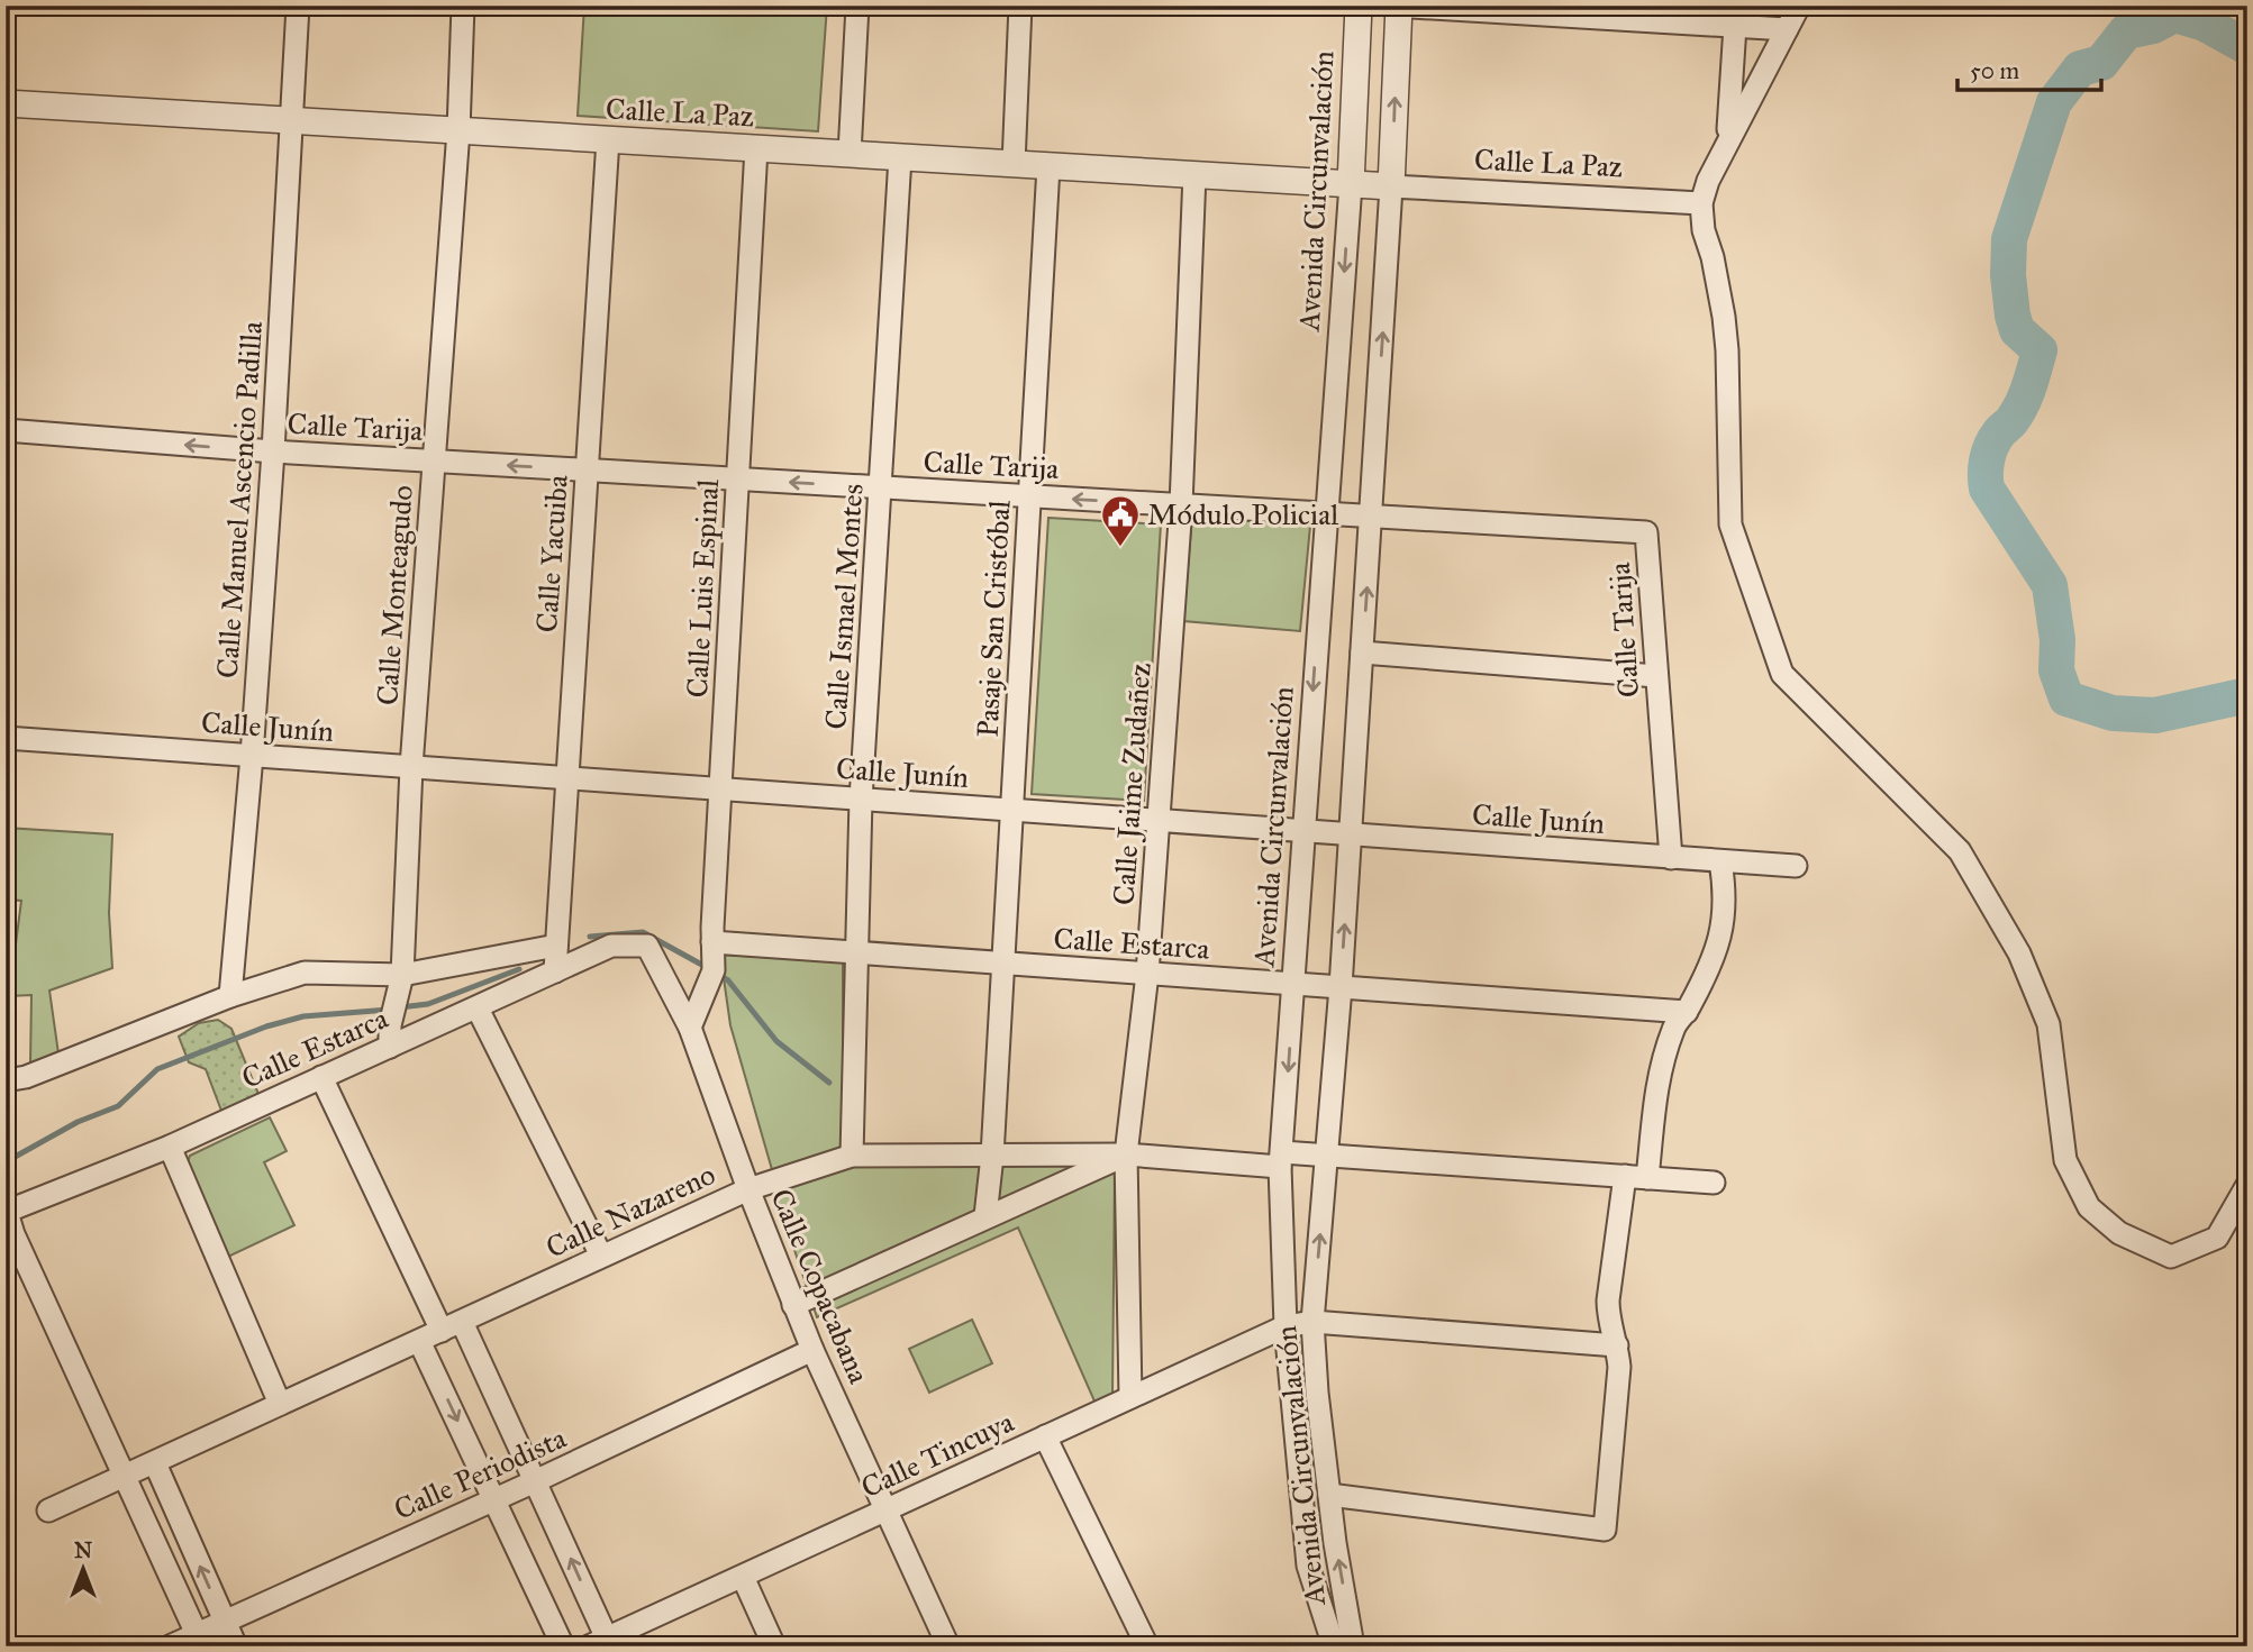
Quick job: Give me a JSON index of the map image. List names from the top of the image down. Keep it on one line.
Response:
{"streets":{"street":["Calle La Paz","Avenida Circunvalación","Calle Tarija","Calle Manuel Ascencio Padilla","Calle Yacuiba","Calle Luis Espinal","Calle Monteagudo","Calle Ismael Montes","Pasaje San Cristóbal","Calle Junín","Calle Jaime Zudañez","Calle Estarca","Calle Nazareno","Calle Copacabana","Calle Tincuya","Calle Periodista"]},"crossings":[["Calle La Paz","Avenida Circunvalación"],["Calle La Paz","Calle Manuel Ascencio Padilla"],["Calle La Paz","Calle Yacuiba"],["Calle La Paz","Calle Luis Espinal"],["Calle La Paz","Calle Monteagudo"],["Calle La Paz","Calle Ismael Montes"],["Calle La Paz","Pasaje San Cristóbal"],["Calle La Paz","Calle Jaime Zudañez"],["Avenida Circunvalación","Calle Tarija"],["Avenida Circunvalación","Calle Junín"],["Avenida Circunvalación","Calle Estarca"],["Avenida Circunvalación","Calle Nazareno"],["Avenida Circunvalación","Calle Tincuya"],["Calle Tarija","Calle Manuel Ascencio Padilla"],["Calle Tarija","Calle Yacuiba"],["Calle Tarija","Calle Luis Espinal"],["Calle Tarija","Calle Monteagudo"],["Calle Tarija","Calle Ismael Montes"],["Calle Tarija","Pasaje San Cristóbal"],["Calle Tarija","Calle Junín"],["Calle Tarija","Calle Jaime Zudañez"],["Calle Manuel Ascencio Padilla","Calle Junín"],["Calle Yacuiba","Calle Junín"],["Calle Yacuiba","Calle Estarca"],["Calle Luis Espinal","Calle Junín"],["Calle Luis Espinal","Calle Estarca"],["Calle Luis Espinal","Calle Copacabana"],["Calle Monteagudo","Calle Junín"],["Calle Monteagudo","Calle Estarca"],["Calle Ismael Montes","Calle Junín"],["Calle Ismael Montes","Calle Estarca"],["Calle Ismael Montes","Calle Nazareno"],["Pasaje San Cristóbal","Calle Junín"],["Pasaje San Cristóbal","Calle Estarca"],["Pasaje San Cristóbal","Calle Nazareno"],["Calle Junín","Calle Jaime Zudañez"],["Calle Jaime Zudañez","Calle Estarca"],["Calle Jaime Zudañez","Calle Nazareno"],["Calle Jaime Zudañez","Calle Tincuya"],["Calle Estarca","Calle Copacabana"],["Calle Nazareno","Calle Copacabana"],["Calle Copacabana","Calle Tincuya"],["Calle Copacabana","Calle Periodista"]],"one_way":["Calle Tarija"],"places":{"public building":["Módulo Policial"]},"scale_bar":"50 m","north":"top"}
